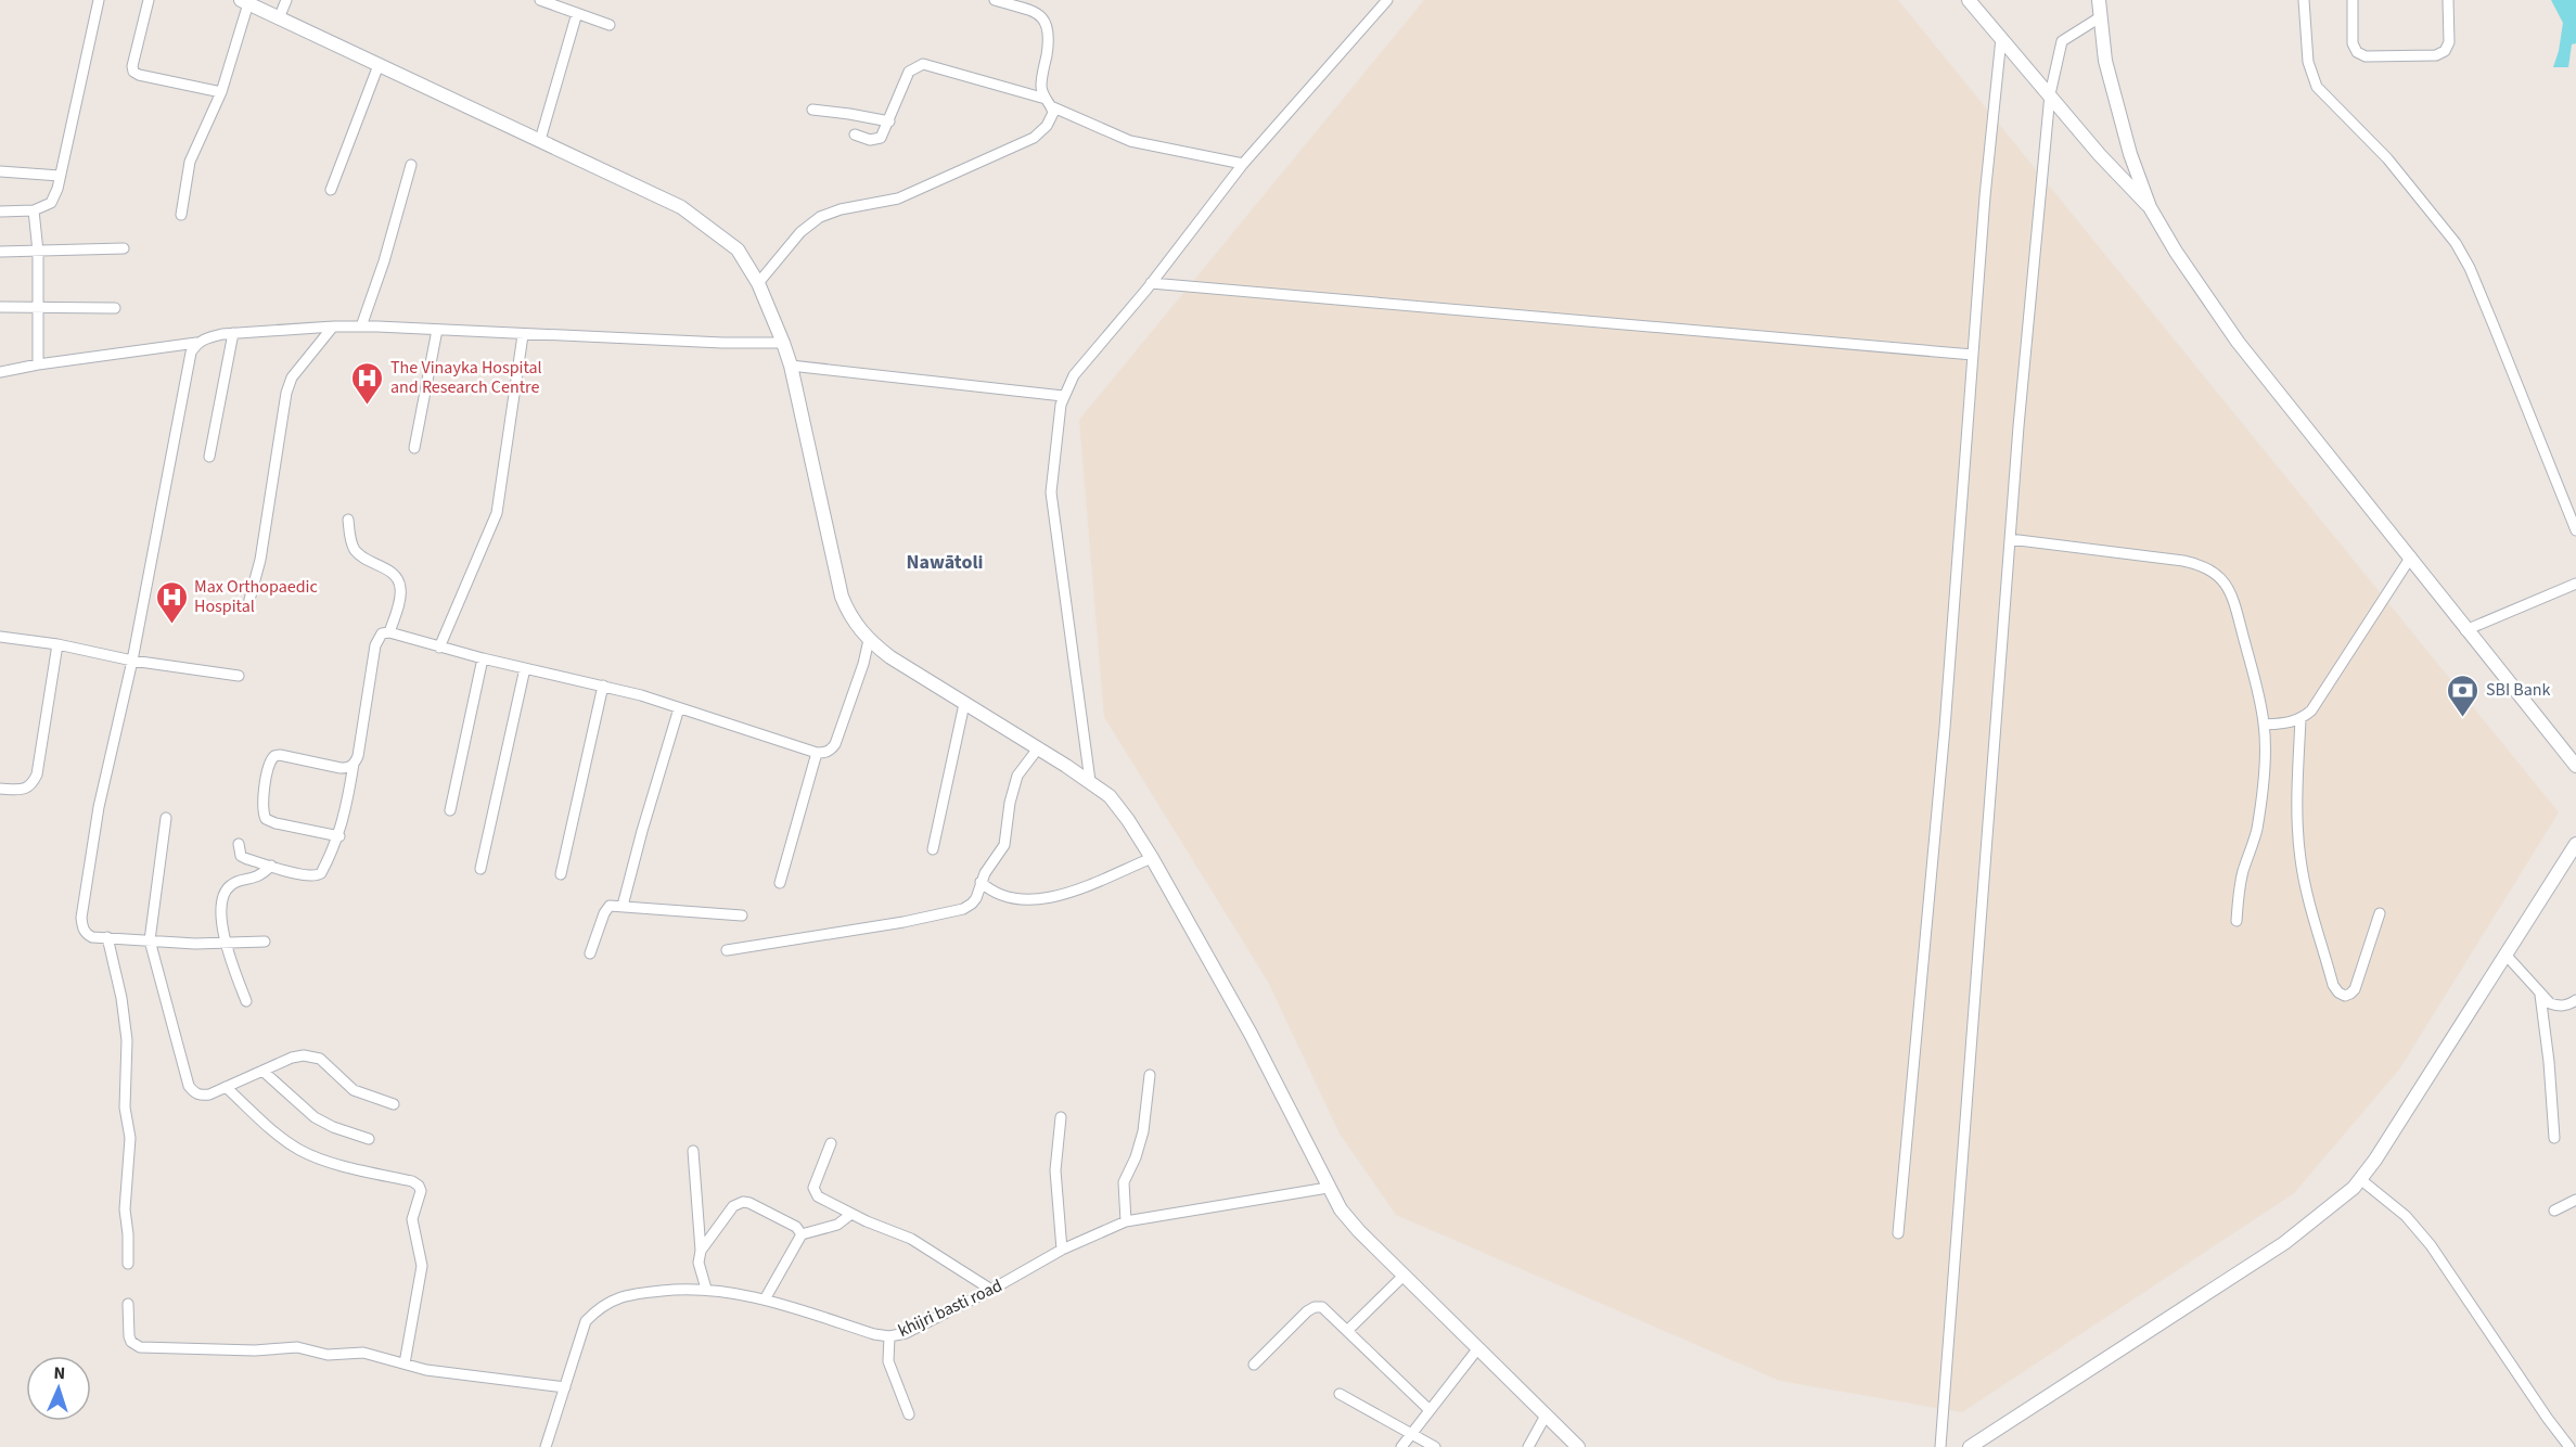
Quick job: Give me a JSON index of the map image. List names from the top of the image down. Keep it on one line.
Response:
{"streets":{"street":["khijri basti road"]},"districts":["Nawātoli"],"places":{"hospital":["The Vinayka Hospital and Research Centre","Max Orthopaedic Hospital"],"bank":["SBI Bank"]},"north":"top"}
